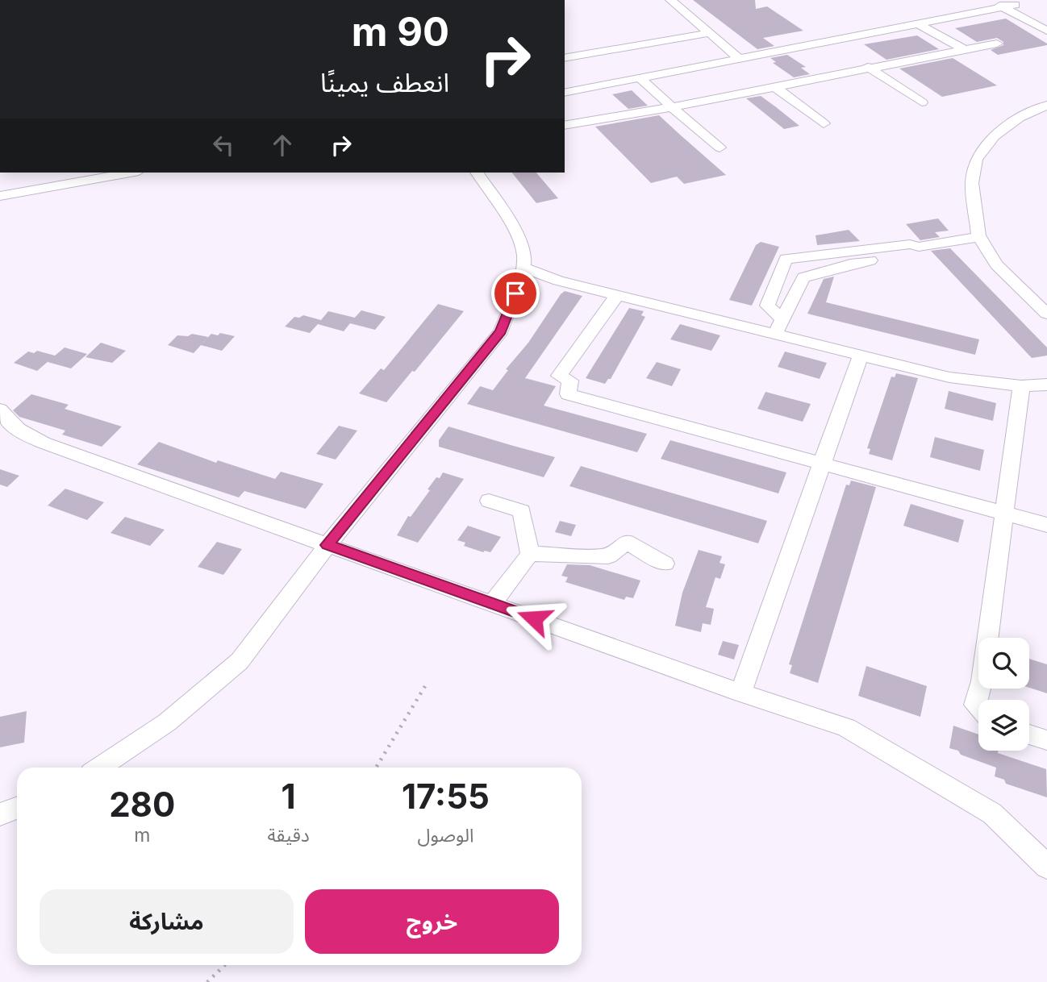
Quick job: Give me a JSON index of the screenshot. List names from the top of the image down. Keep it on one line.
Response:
{"page":{"turn":["90 m","انعطف يمينًا"],"eta":["17:55","الوصول","1","دقيقة","280","m"],"buttons":["خروج","مشاركة"]}}
